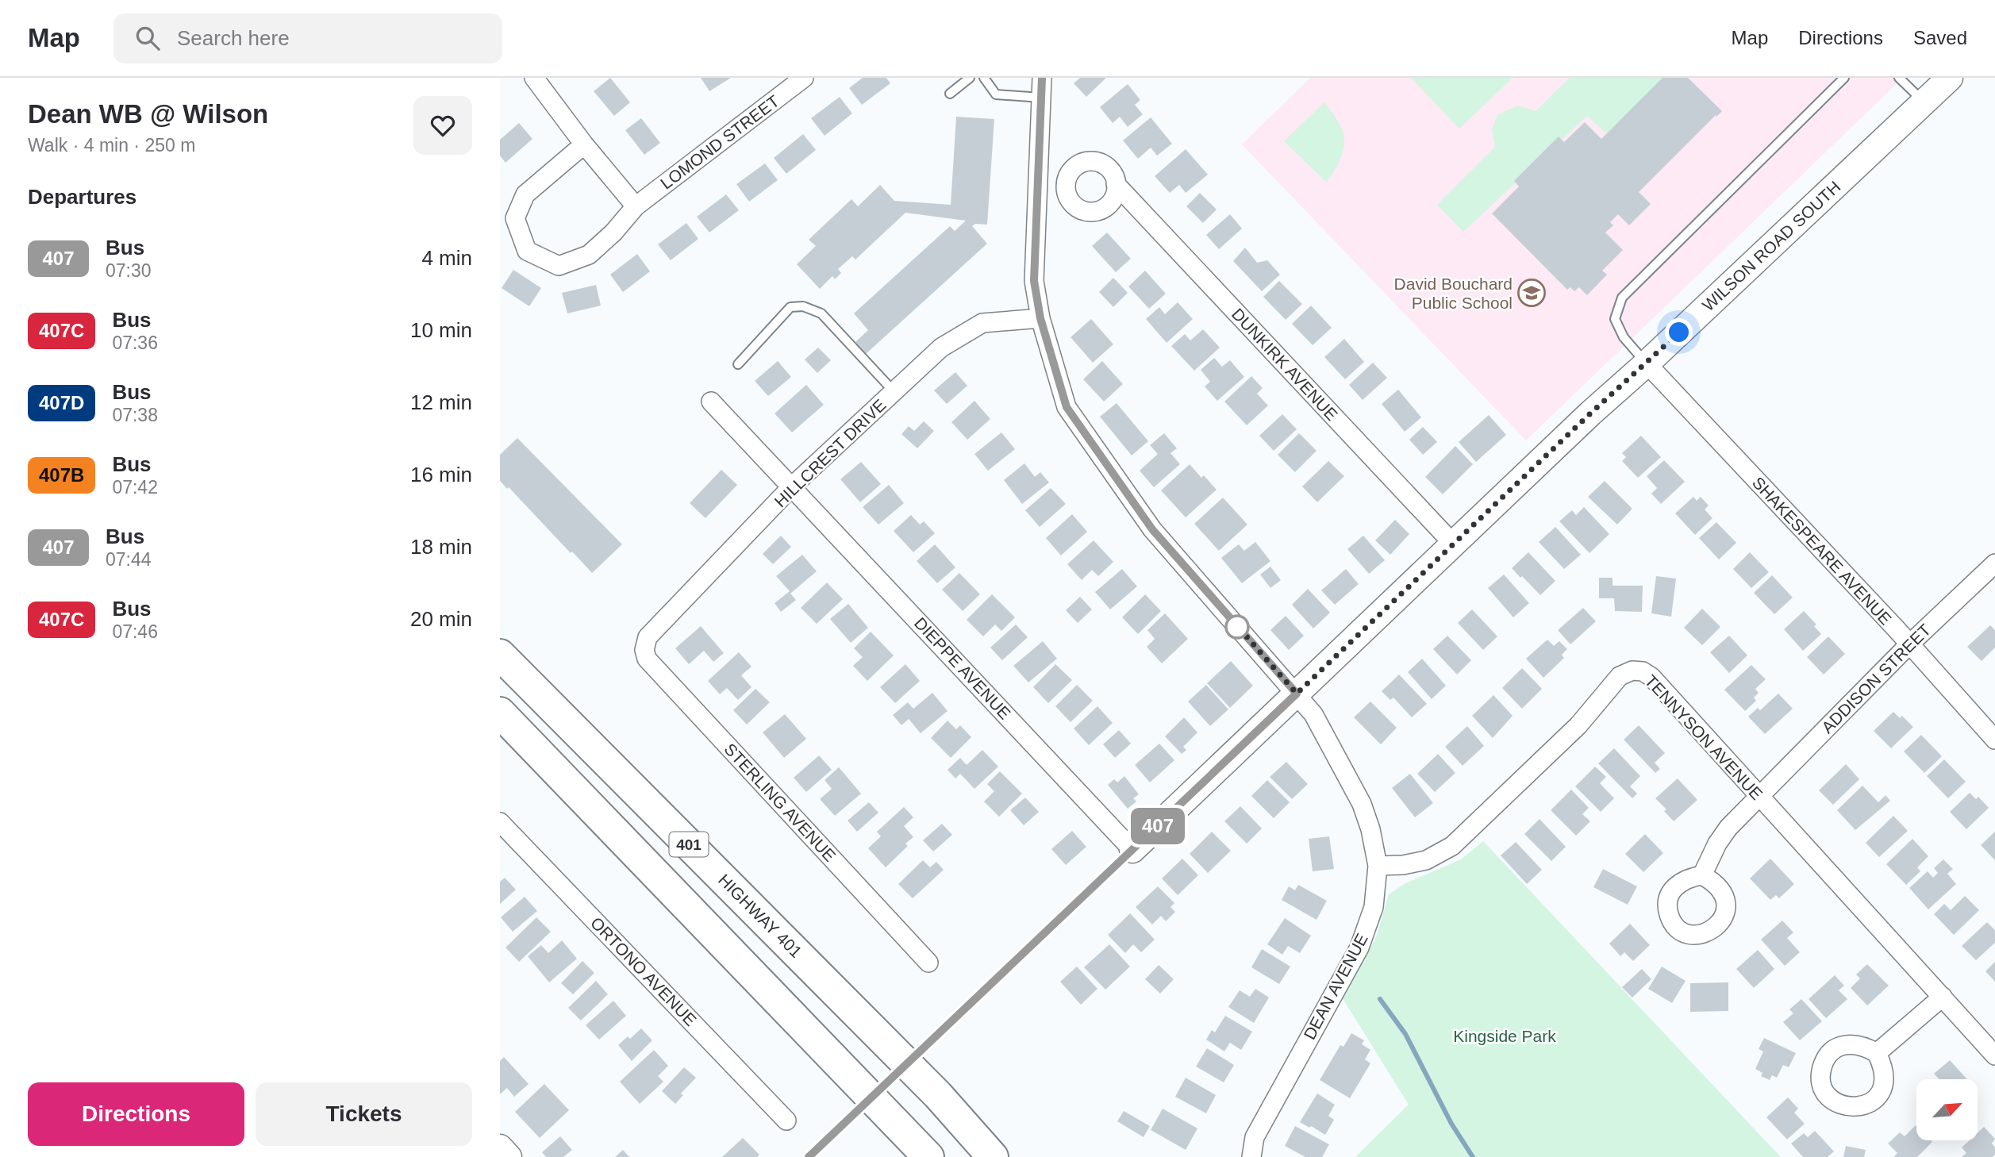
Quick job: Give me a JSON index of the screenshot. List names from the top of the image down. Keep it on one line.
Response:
{"streets":{"highway":["401","HIGHWAY 401"],"main road":["WILSON ROAD SOUTH"],"street":["LOMOND STREET","DUNKIRK AVENUE","HILLCREST DRIVE","SHAKESPEARE AVENUE","DIEPPE AVENUE","ADDISON STREET","TENNYSON AVENUE","STERLING AVENUE","ORTONO AVENUE","DEAN AVENUE"]},"crossings":[["WILSON ROAD SOUTH","DUNKIRK AVENUE"],["WILSON ROAD SOUTH","SHAKESPEARE AVENUE"],["WILSON ROAD SOUTH","DIEPPE AVENUE"],["WILSON ROAD SOUTH","DEAN AVENUE"],["HILLCREST DRIVE","DIEPPE AVENUE"],["HILLCREST DRIVE","STERLING AVENUE"],["HILLCREST DRIVE","DEAN AVENUE"],["SHAKESPEARE AVENUE","ADDISON STREET"],["ADDISON STREET","TENNYSON AVENUE"],["TENNYSON AVENUE","DEAN AVENUE"]],"parks":["Kingside Park"],"places":{"school or university":["David Bouchard Public School"]},"lines":["bus line 407"],"north":"top right","page":{"header":"Map","search":"Search here","nav":["Map","Directions","Saved"],"heading":[["Dean WB @ Wilson","Walk · 4 min · 250 m"],"Departures"],"on_map":"407","list":[{"mark":"407","name":"Bus","note":"07:30","value":"4 min"},{"mark":"407C","name":"Bus","note":"07:36","value":"10 min"},{"mark":"407D","name":"Bus","note":"07:38","value":"12 min"},{"mark":"407B","name":"Bus","note":"07:42","value":"16 min"},{"mark":"407","name":"Bus","note":"07:44","value":"18 min"},{"mark":"407C","name":"Bus","note":"07:46","value":"20 min"}],"buttons":["Directions","Tickets"]}}
